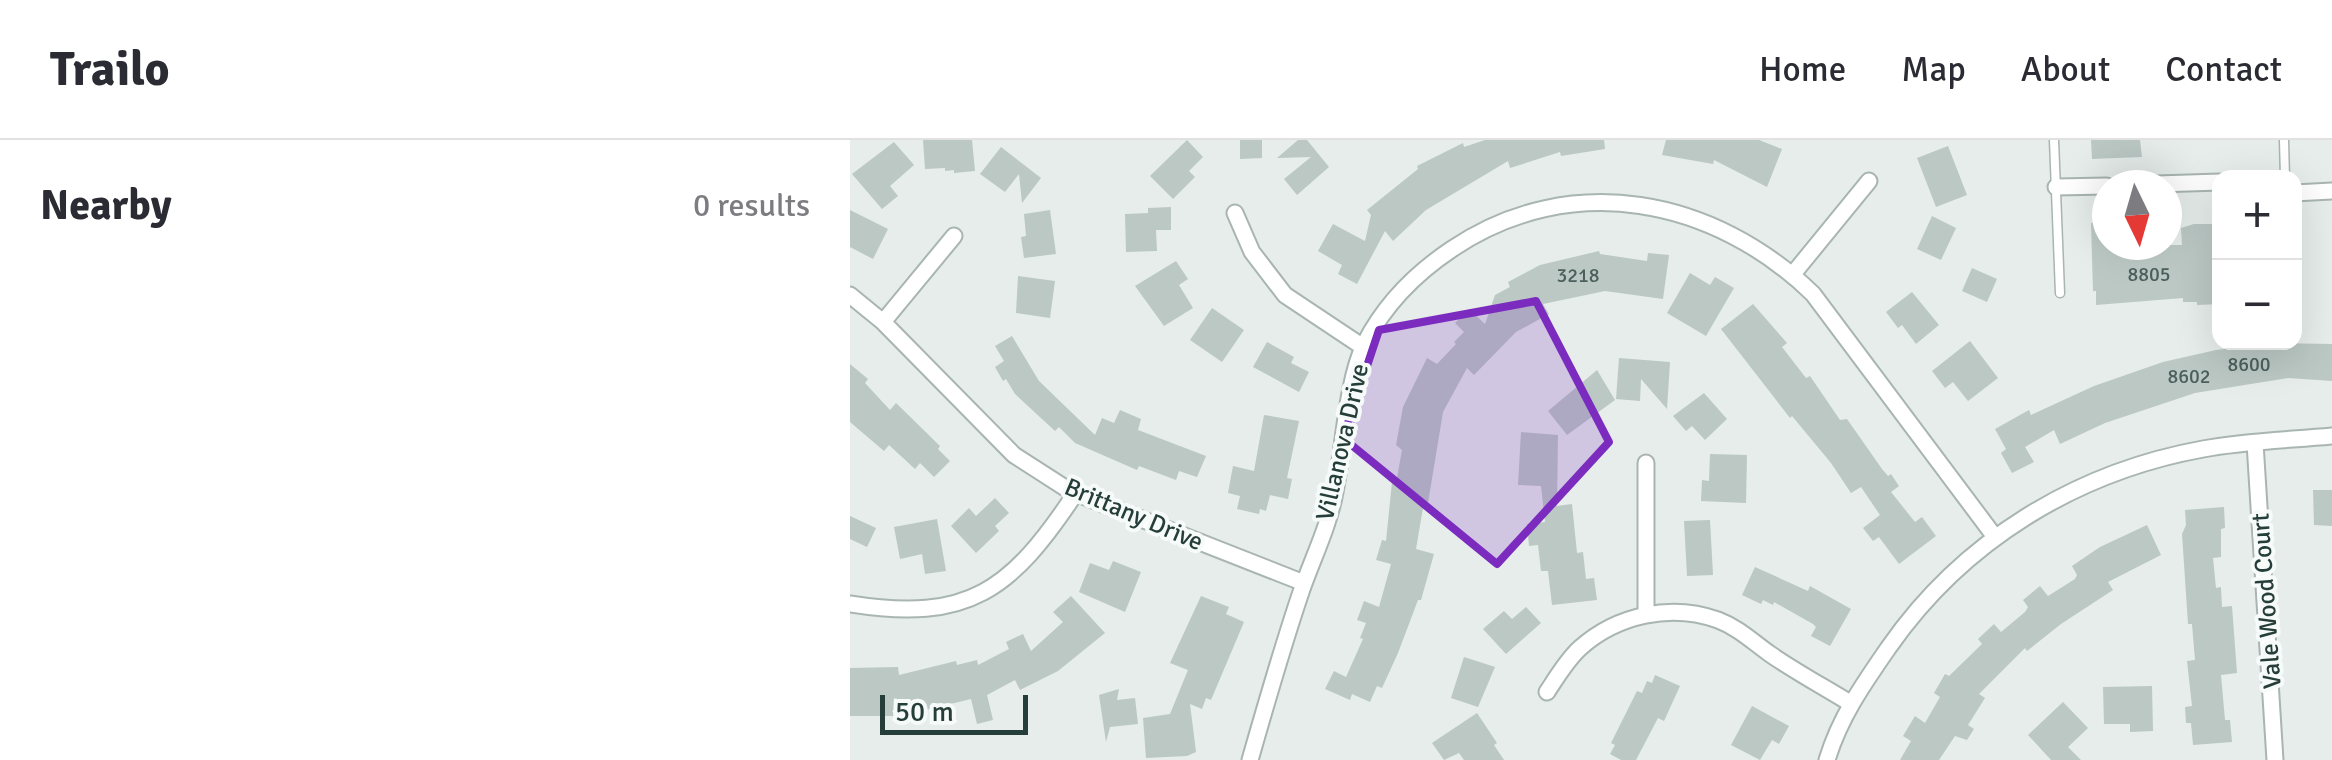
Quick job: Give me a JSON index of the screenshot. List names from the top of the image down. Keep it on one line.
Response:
{"streets":{"street":["Villanova Drive","Brittany Drive","Vale Wood Court"]},"crossings":[["Villanova Drive","Brittany Drive"]],"house_numbers":["8805","3218","8600","8602"],"scale_bar":"50 m","north":"bottom","page":{"header":"Trailo","nav":["Home","Map","About","Contact"],"heading":["Nearby","0 results"],"map_buttons":["+","−"],"scale":"50 m"}}
